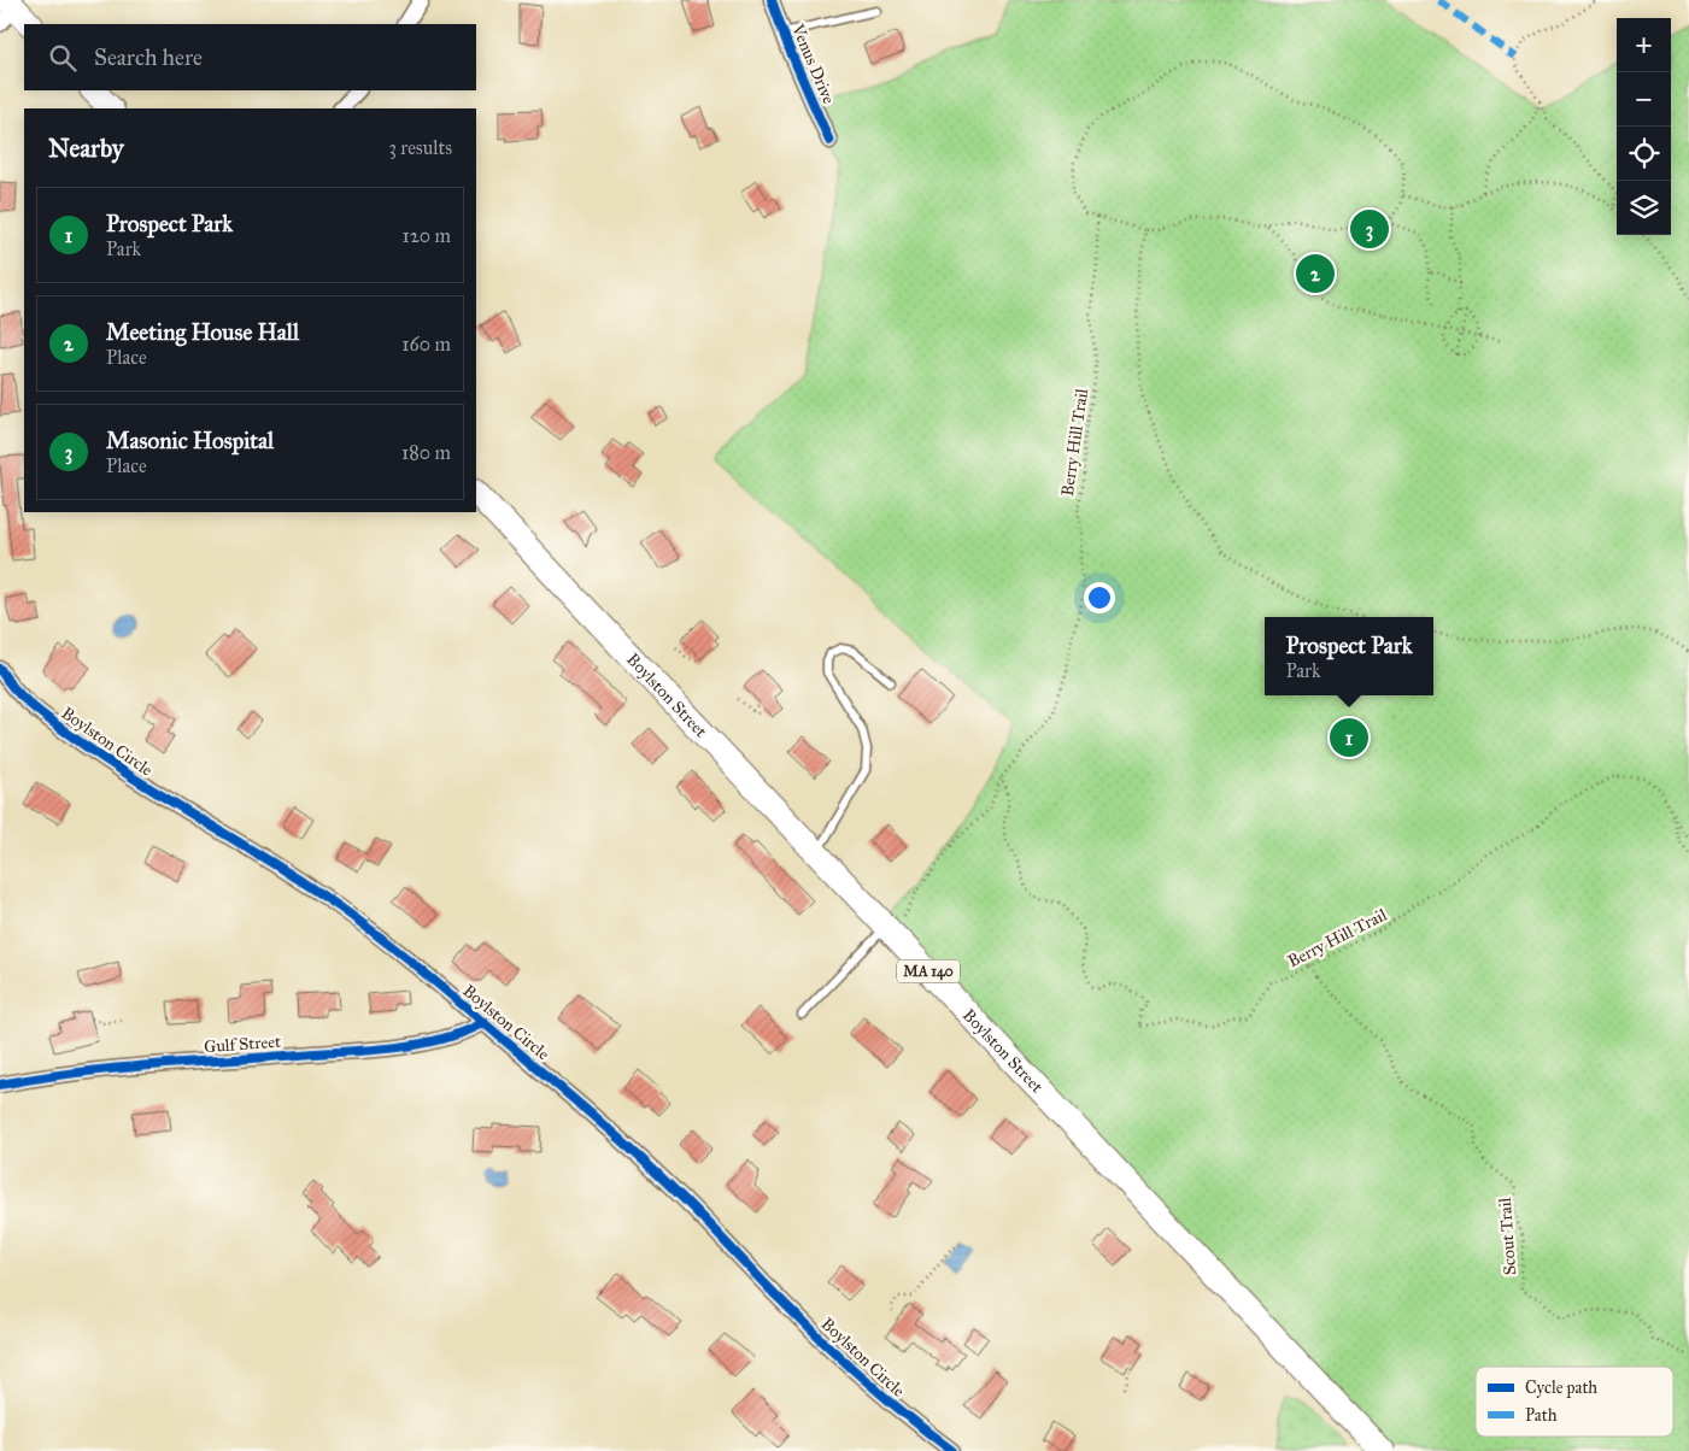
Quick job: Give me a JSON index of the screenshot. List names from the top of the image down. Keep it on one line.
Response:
{"streets":{"main road":["Boylston Street","MA 140"],"street":["Venus Drive","Boylston Circle","Gulf Street"],"path":["Berry Hill Trail","Scout Trail"]},"crossings":[["Berry Hill Trail","Scout Trail"],["Boylston Circle","Gulf Street"]],"legend":["Cycle path","Path"],"page":{"map_buttons":["+","−"],"search":"Search here","heading":["Nearby","3 results"],"list":[{"mark":"1","name":"Prospect Park","note":"Park","value":"120 m"},{"mark":"2","name":"Meeting House Hall","note":"Place","value":"160 m"},{"mark":"3","name":"Masonic Hospital","note":"Place","value":"180 m"}],"pins":["3","2","1"],"popup":["Prospect Park","Park"]}}
